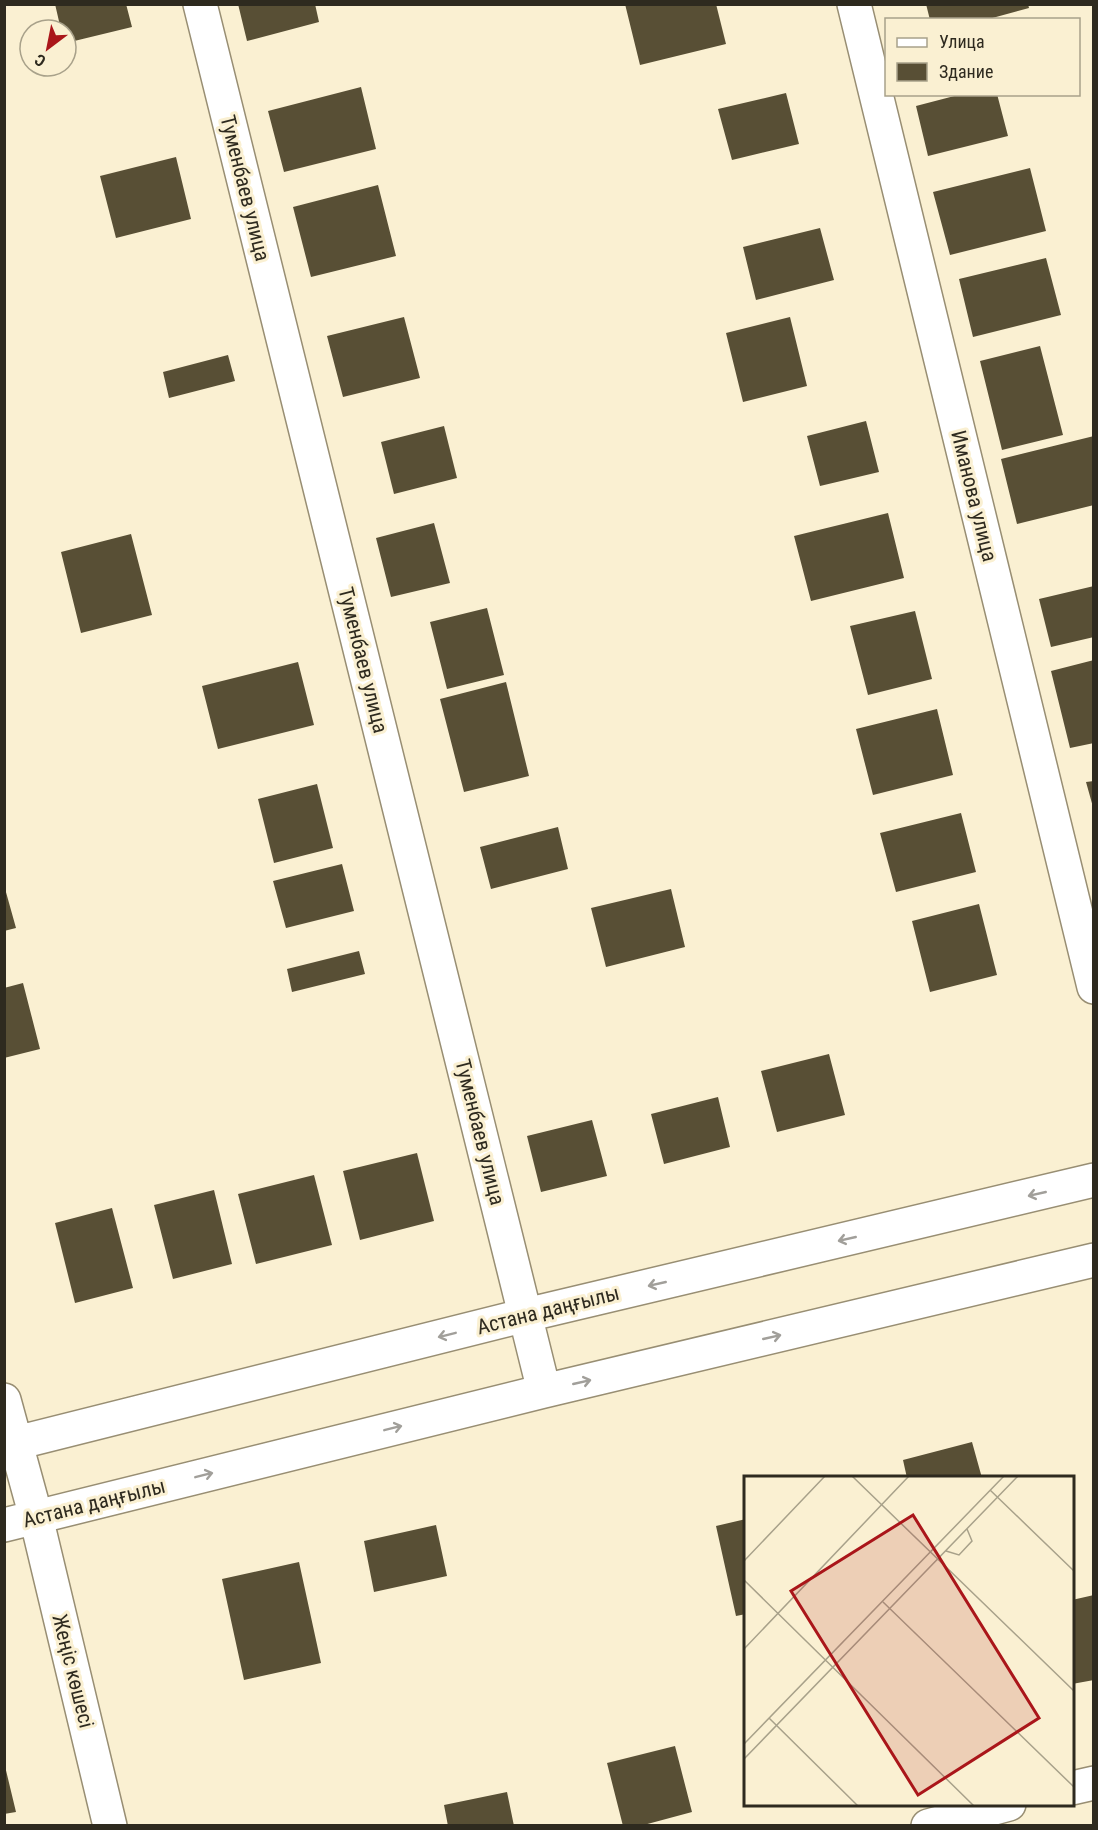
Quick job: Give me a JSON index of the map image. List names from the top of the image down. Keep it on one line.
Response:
{"streets":{"street":["Туменбаев улица","Иманова улица","Астана даңғылы","Жеңіс көшесі"]},"crossings":[["Туменбаев улица","Астана даңғылы"],["Астана даңғылы","Жеңіс көшесі"]],"legend":["Улица","Здание"],"north":"bottom left"}
